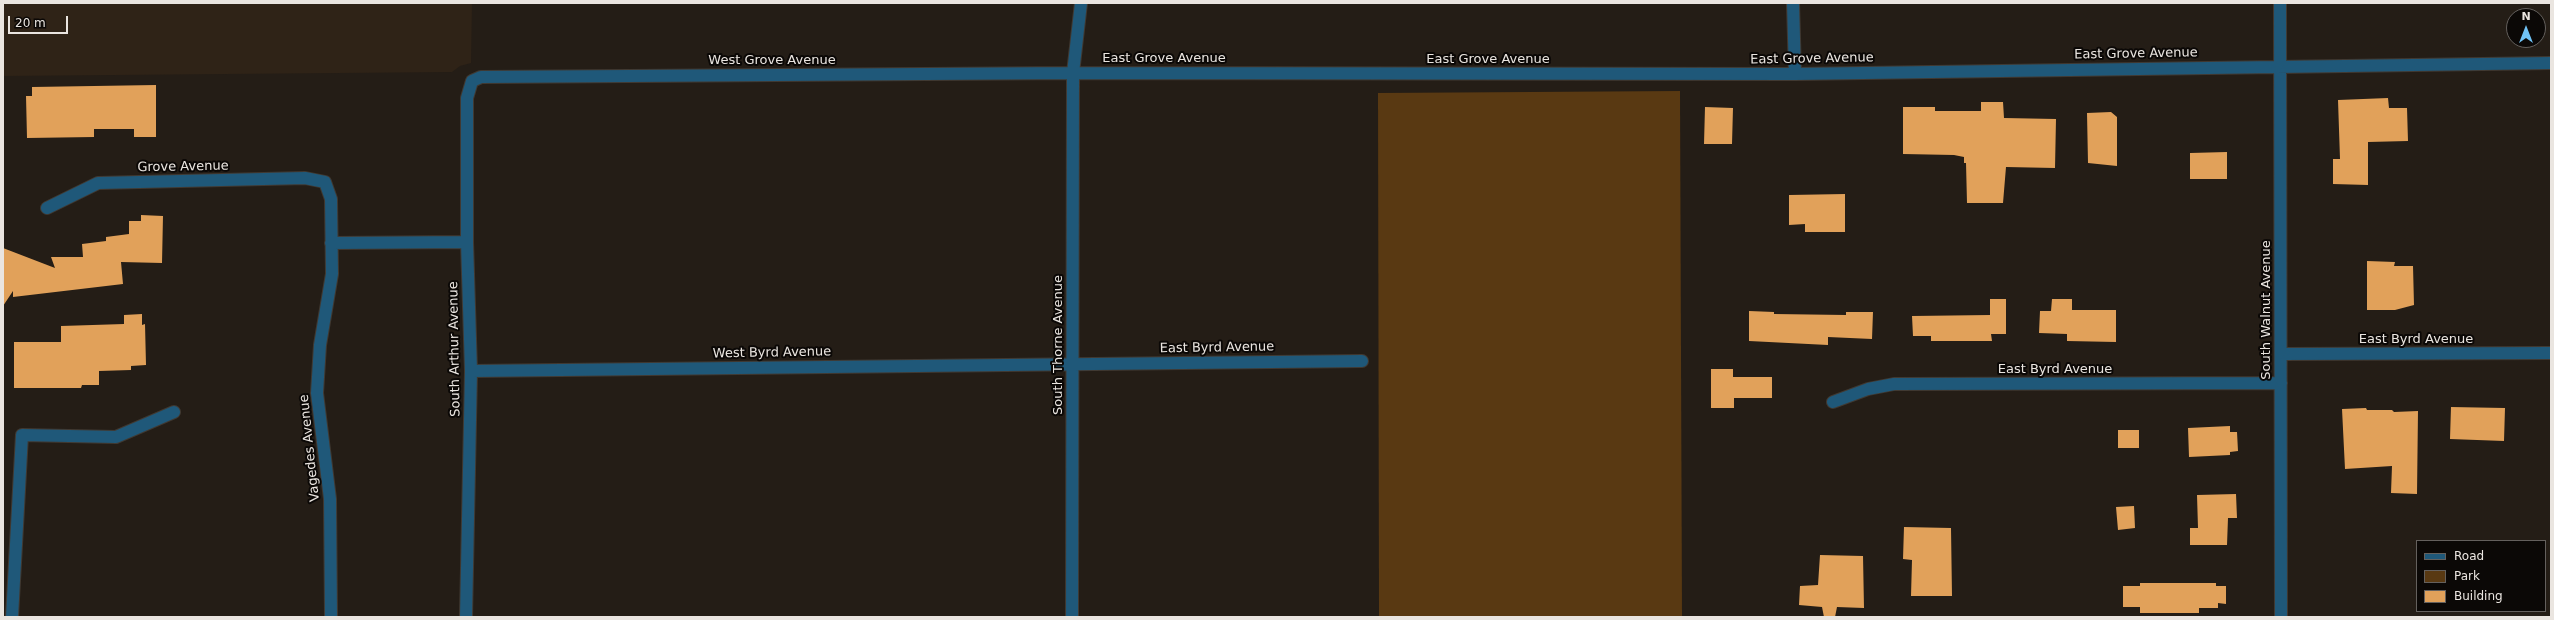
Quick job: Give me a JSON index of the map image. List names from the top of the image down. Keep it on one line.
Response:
{"streets":{"street":["East Grove Avenue","West Grove Avenue","Grove Avenue","South Walnut Avenue","East Byrd Avenue","South Thorne Avenue","South Arthur Avenue","West Byrd Avenue","Vagedes Avenue"]},"crossings":[["East Grove Avenue","West Grove Avenue"],["East Grove Avenue","South Walnut Avenue"],["East Grove Avenue","South Thorne Avenue"],["West Grove Avenue","South Thorne Avenue"],["West Grove Avenue","South Arthur Avenue"],["Grove Avenue","Vagedes Avenue"],["South Walnut Avenue","East Byrd Avenue"],["East Byrd Avenue","South Thorne Avenue"],["East Byrd Avenue","West Byrd Avenue"],["South Thorne Avenue","West Byrd Avenue"],["South Arthur Avenue","West Byrd Avenue"]],"legend":["Road","Park","Building"],"scale_bar":"20 m","north":"top"}
